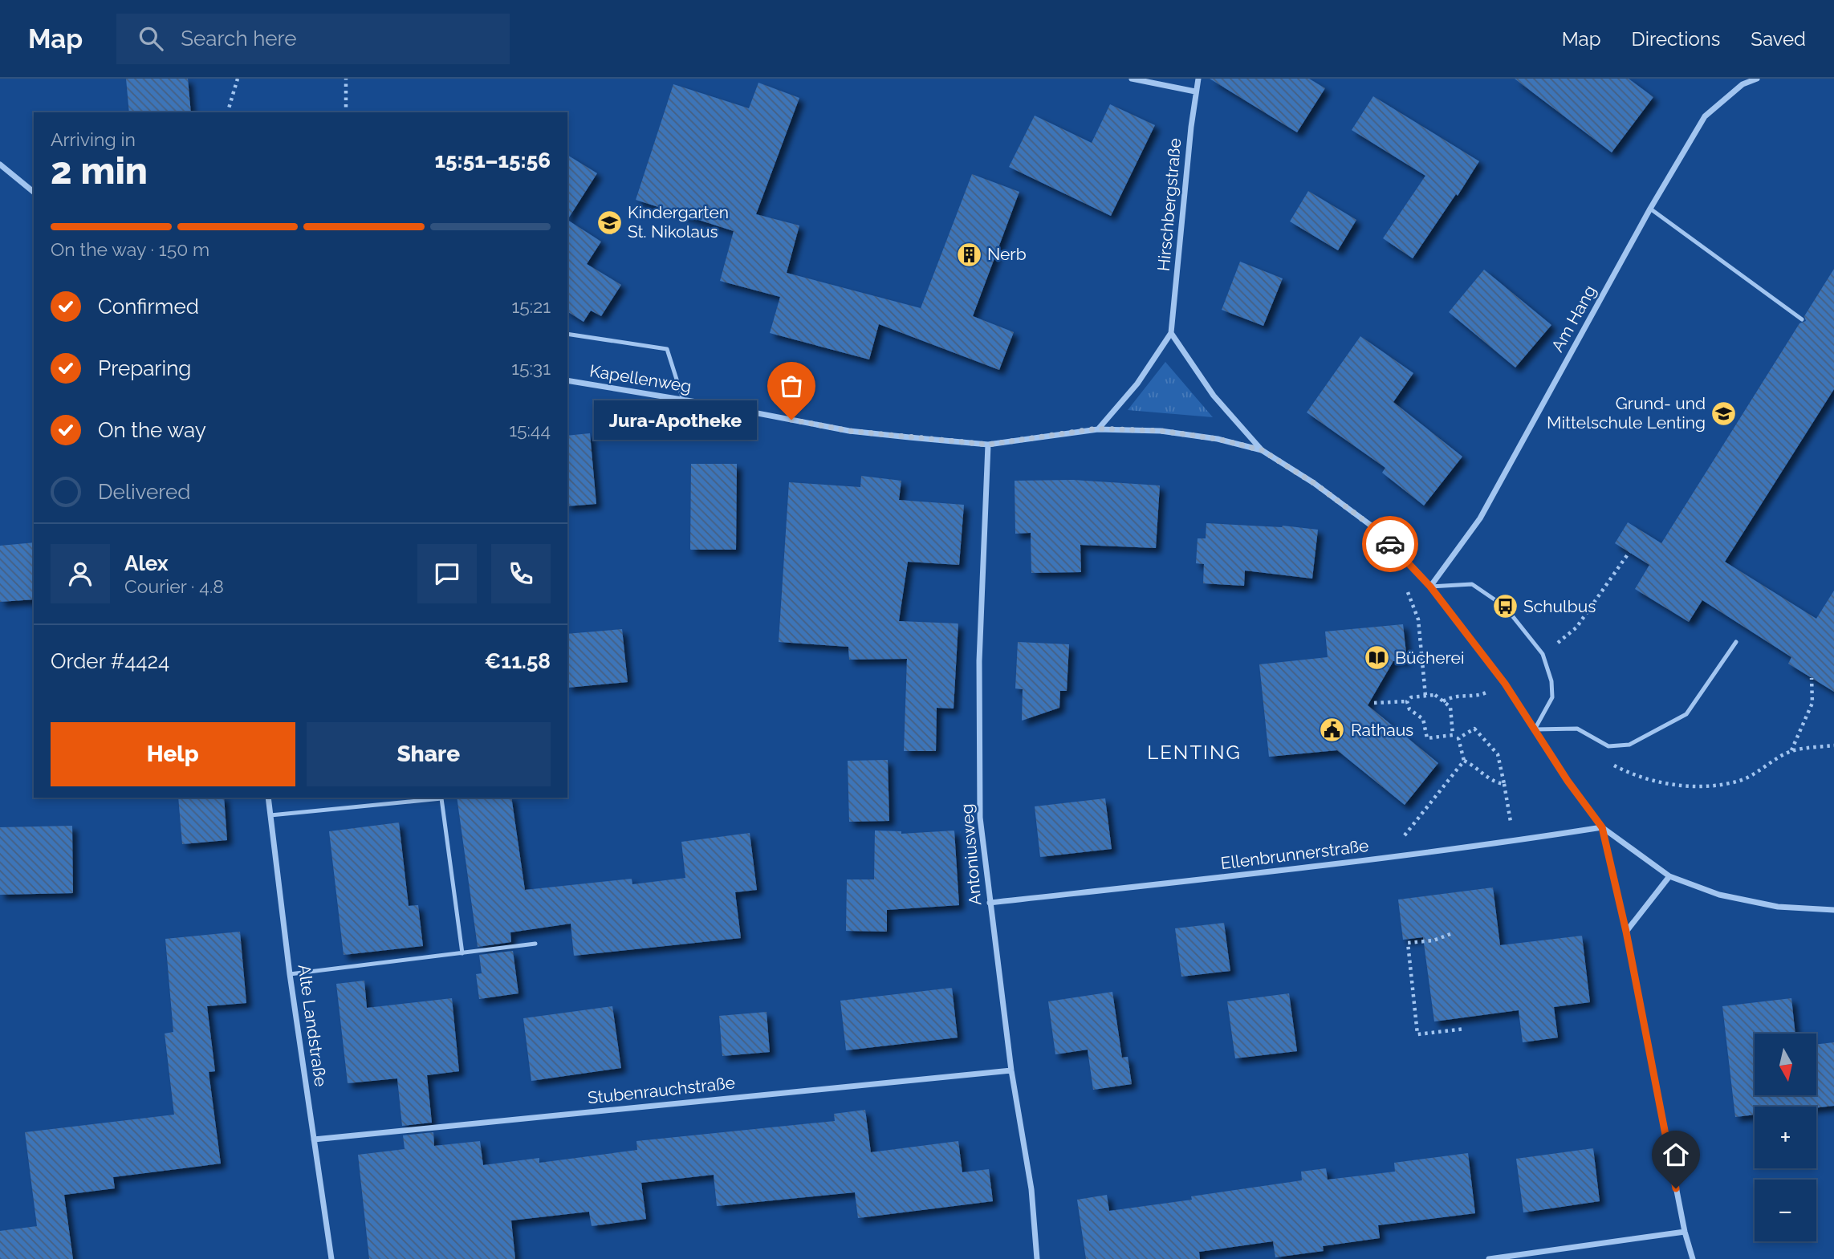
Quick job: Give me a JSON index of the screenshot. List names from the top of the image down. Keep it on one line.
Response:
{"streets":{"street":["Hirschbergstraße","Am Hang","Kapellenweg","Antoniusweg","Ellenbrunnerstraße","Alte Landstraße","Stubenrauchstraße"]},"crossings":[["Hirschbergstraße","Kapellenweg"],["Am Hang","Kapellenweg"],["Kapellenweg","Antoniusweg"],["Kapellenweg","Ellenbrunnerstraße"],["Antoniusweg","Ellenbrunnerstraße"],["Antoniusweg","Stubenrauchstraße"],["Alte Landstraße","Stubenrauchstraße"]],"districts":["LENTING"],"places":{"school or university":["Kindergarten St. Nikolaus","Grund- und Mittelschule Lenting"],"building":["Nerb"],"other":["Jura-Apotheke"],"bus stop":["Schulbus"],"library":["Bücherei"],"public building":["Rathaus"]},"north":"bottom","page":{"header":"Map","search":"Search here","nav":["Map","Directions","Saved"],"heading":["2 min","Arriving in","15:51–15:56"],"panel":["Alex","Courier · 4.8","Order #4424","€11.58"],"bar":"On the way · 150 m","list":[["Confirmed","15:21"],["Preparing","15:31"],["On the way","15:44"],"Delivered"],"bubble":"Jura-Apotheke","buttons":["Help","Share"],"map_buttons":["+","−"]}}
